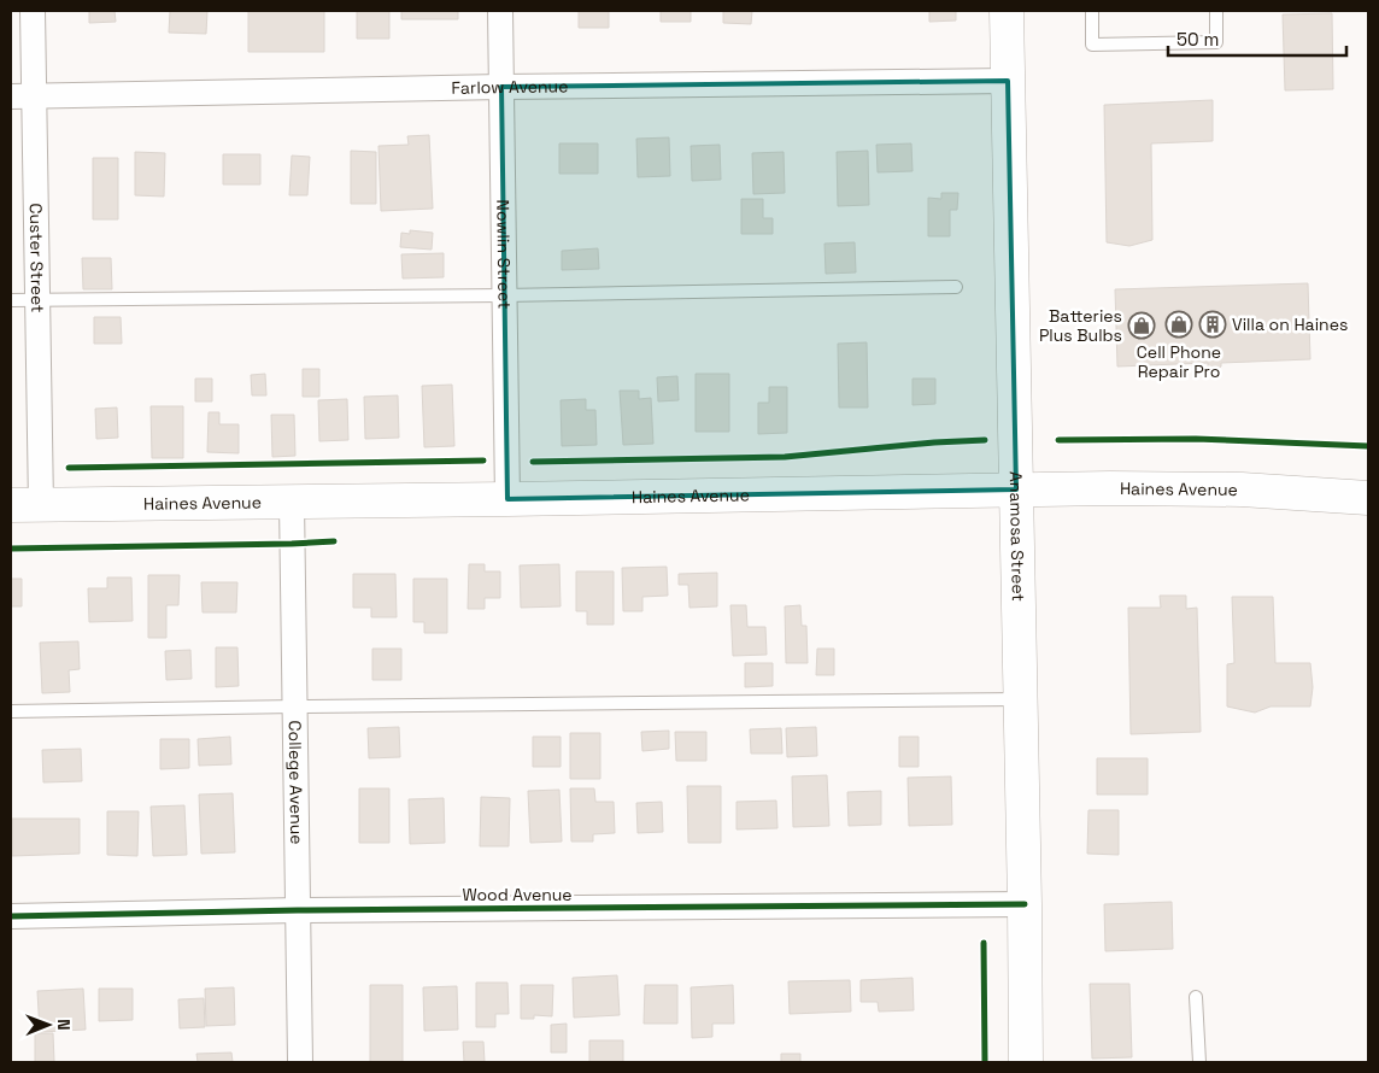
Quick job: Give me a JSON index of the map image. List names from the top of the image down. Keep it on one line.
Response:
{"streets":{"main road":["Haines Avenue","Anamosa Street"],"street":["Farlow Avenue","Nowlin Street","Custer Street","College Avenue","Wood Avenue"]},"crossings":[["Farlow Avenue","Nowlin Street"],["Farlow Avenue","Custer Street"],["Farlow Avenue","Anamosa Street"],["Nowlin Street","Haines Avenue"],["Custer Street","Haines Avenue"],["Haines Avenue","Anamosa Street"],["Haines Avenue","College Avenue"],["Anamosa Street","Wood Avenue"],["College Avenue","Wood Avenue"]],"places":{"shop":["Cell Phone Repair Pro","Batteries Plus Bulbs"],"building":["Villa on Haines"]},"scale_bar":"50 m","north":"right"}
